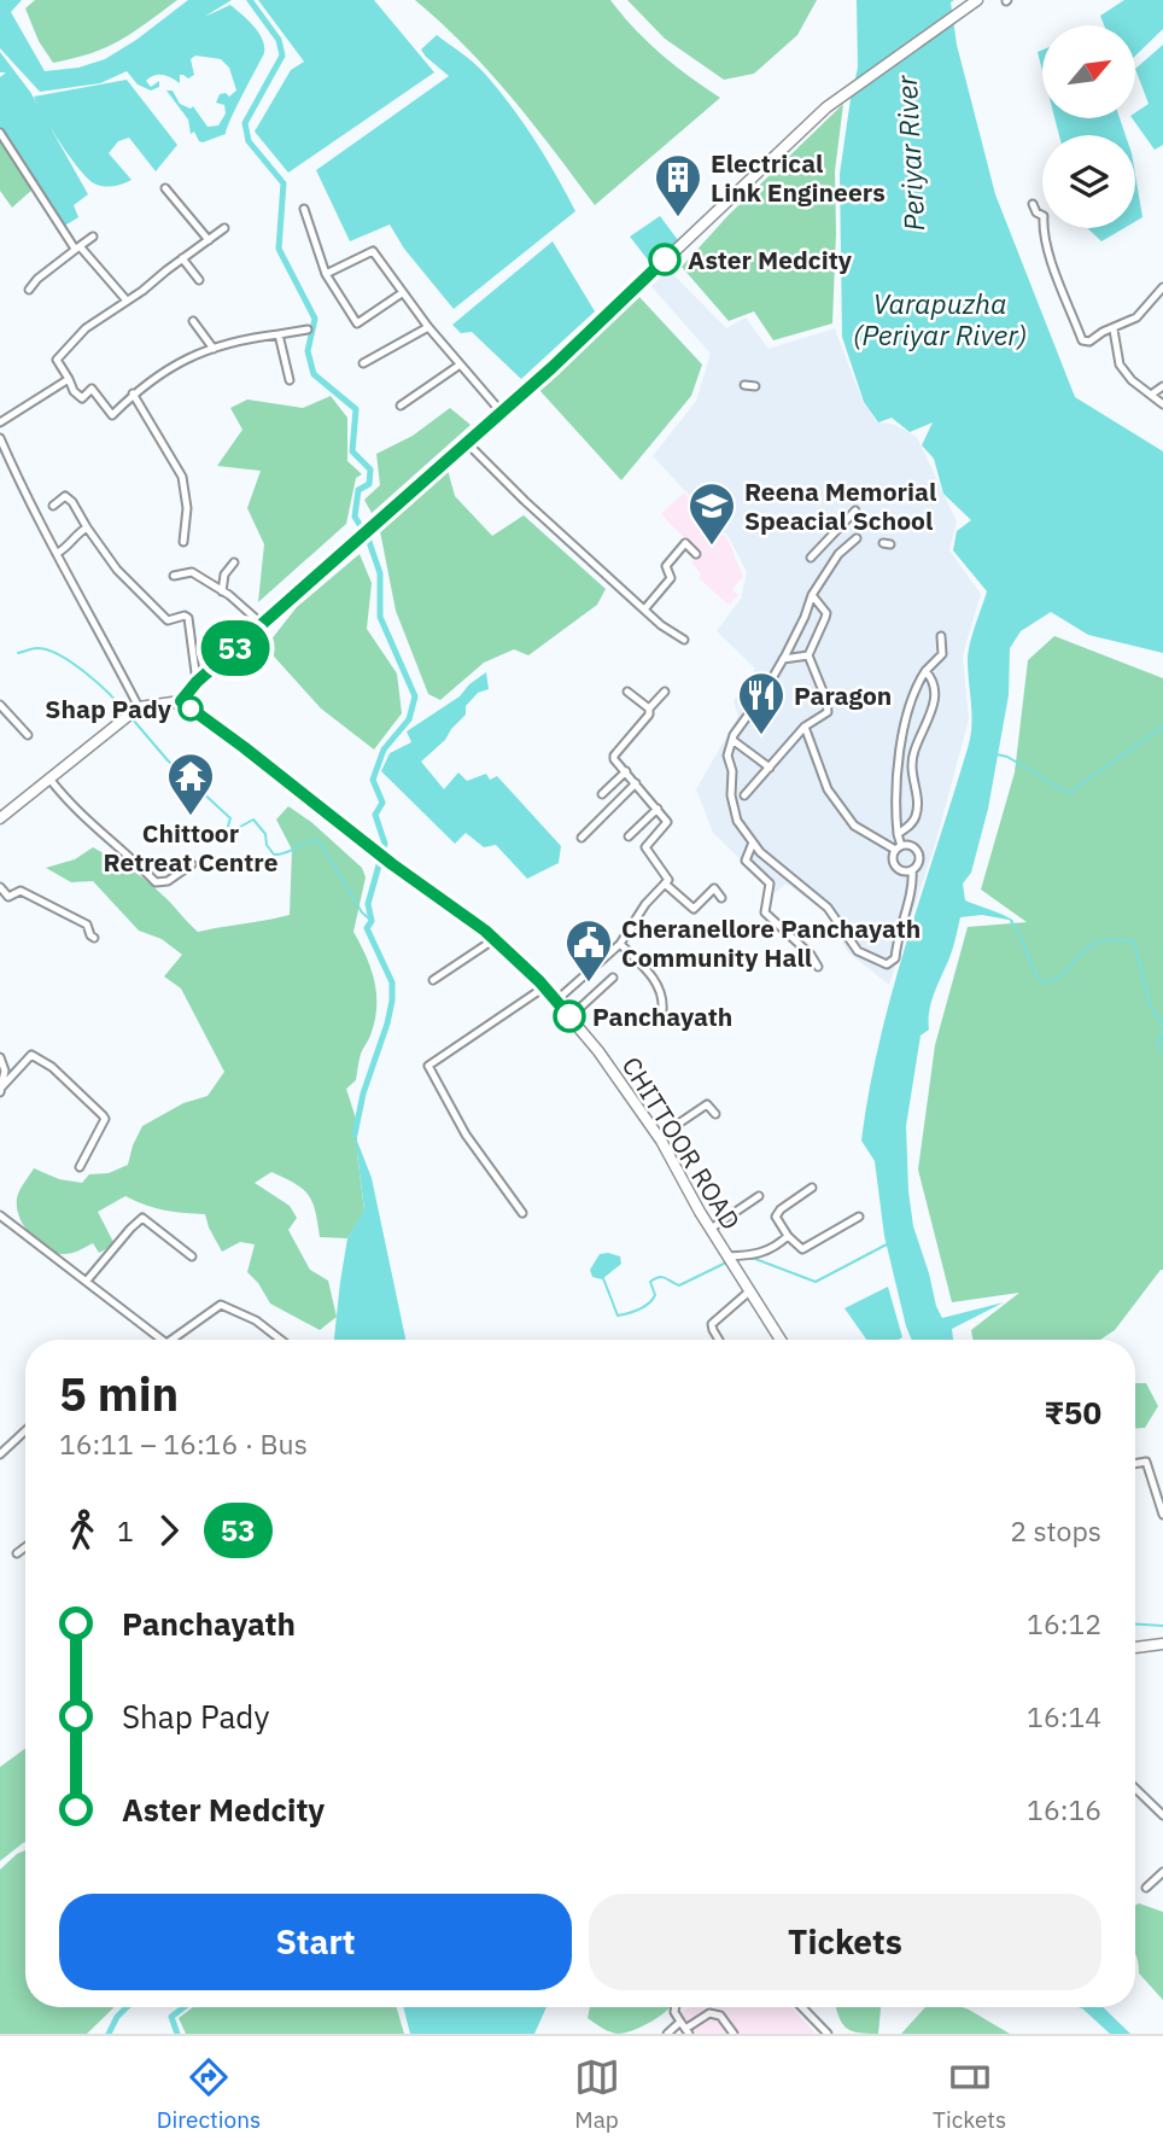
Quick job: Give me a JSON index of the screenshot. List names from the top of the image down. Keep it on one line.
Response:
{"streets":{"main road":["CHITTOOR ROAD"]},"water":["Periyar River","Varapuzha (Periyar River)"],"places":{"building":["Electrical Link Engineers"],"other":["Aster Medcity","Shap Pady","Panchayath"],"school or university":["Reena Memorial Speacial School"],"restaurant":["Paragon"],"temple":["Chittoor Retreat Centre"],"public building":["Cheranellore Panchayath Community Hall"]},"lines":["bus line 53"],"north":"top right","page":{"on_map":"53","heading":["5 min","16:11 – 16:16 · Bus","₹50"],"legs":["1","53","2 stops"],"list":[{"name":"Panchayath","value":"16:12"},{"name":"Shap Pady","value":"16:14"},{"name":"Aster Medcity","value":"16:16"}],"buttons":["Start","Tickets"],"tabs":["Directions","Map","Tickets"]}}
